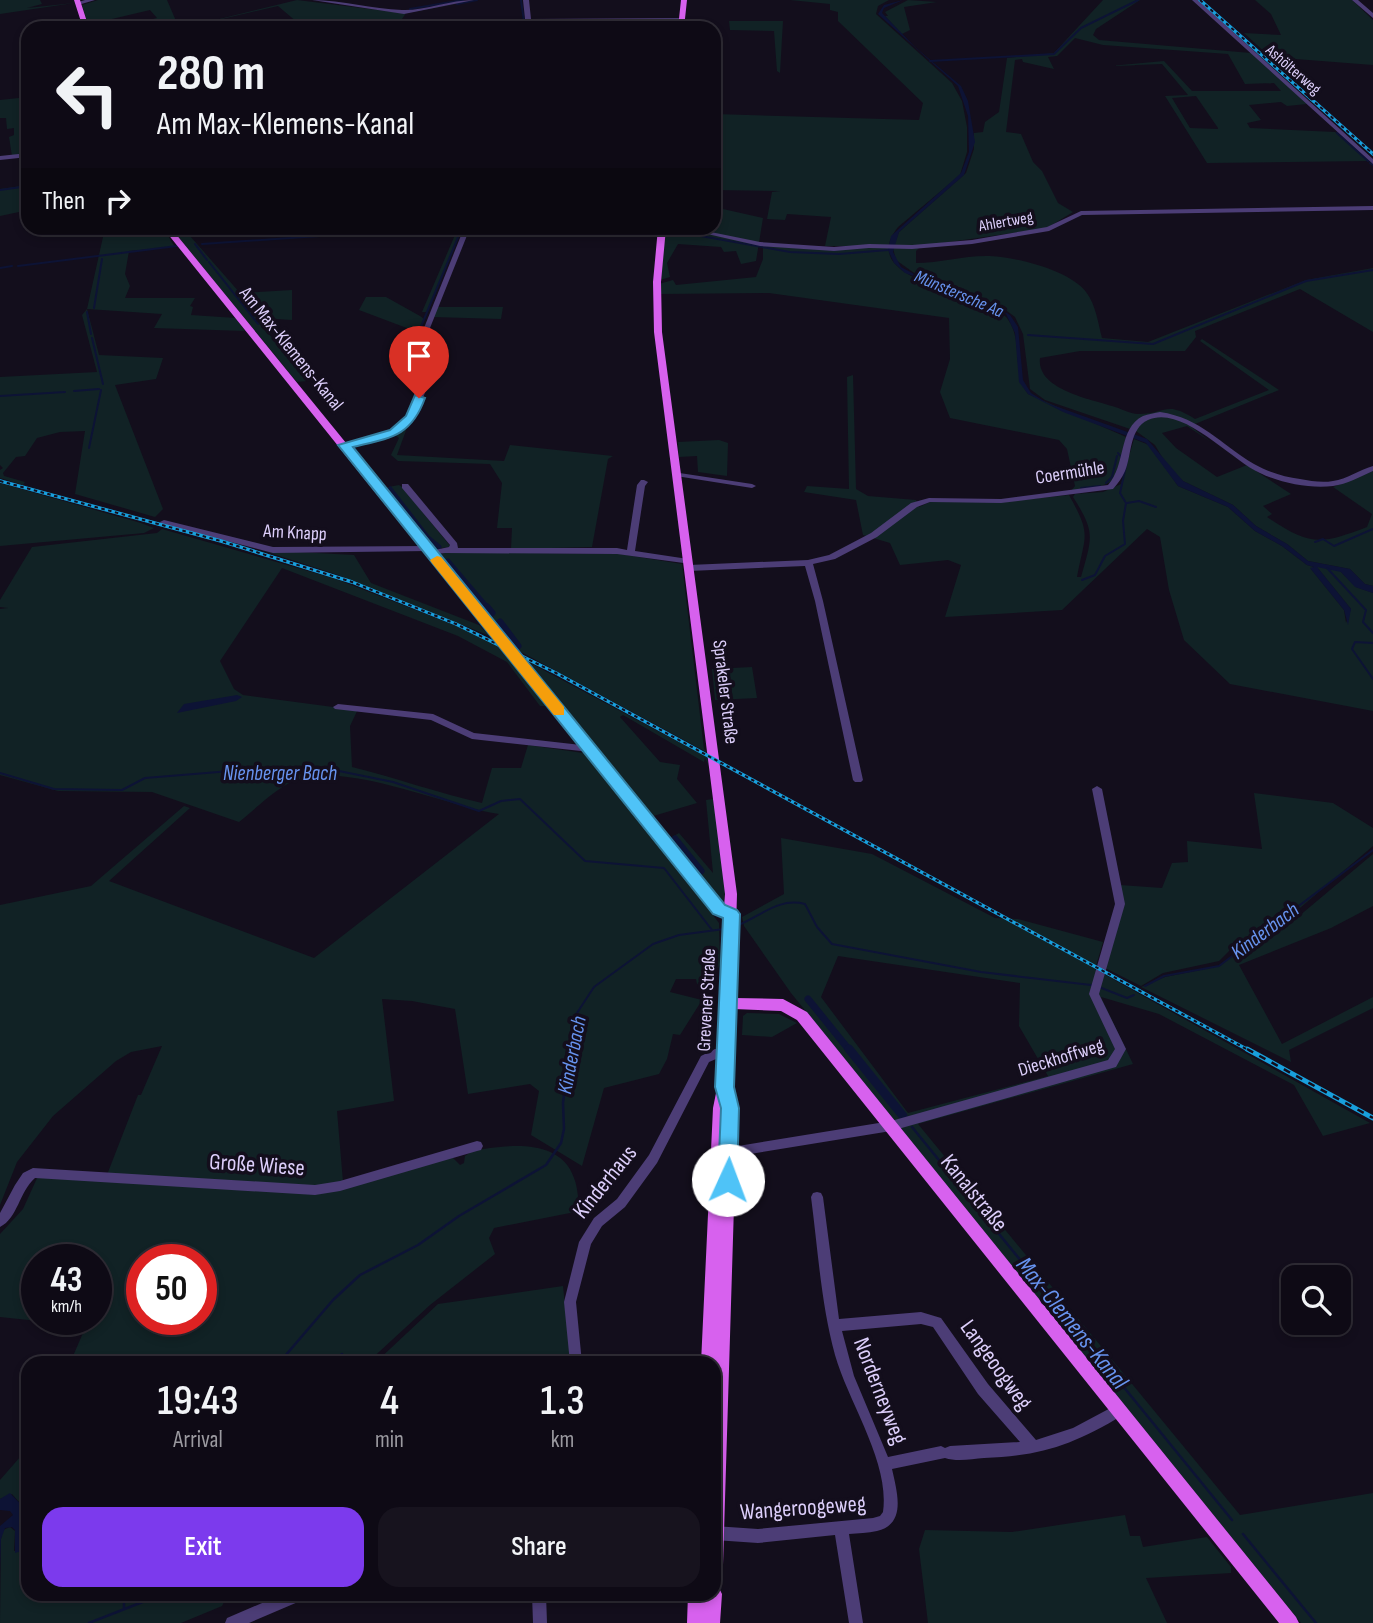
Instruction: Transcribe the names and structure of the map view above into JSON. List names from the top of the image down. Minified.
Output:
{"streets":{"main road":["Am Max-Klemens-Kanal","Sprakeler Straße","Grevener Straße","Kanalstraße"],"street":["Ashölterweg","Ahlertweg","Coermühle","Am Knapp","Dieckhoffweg","Große Wiese","Kinderhaus","Langeoogweg","Norderneyweg","Wangeroogeweg"]},"crossings":[["Am Max-Klemens-Kanal","Am Knapp"],["Am Max-Klemens-Kanal","Sprakeler Straße"],["Am Max-Klemens-Kanal","Grevener Straße"],["Coermühle","Am Knapp"],["Coermühle","Sprakeler Straße"],["Am Knapp","Sprakeler Straße"],["Sprakeler Straße","Grevener Straße"],["Grevener Straße","Kinderhaus"],["Grevener Straße","Kanalstraße"],["Dieckhoffweg","Kanalstraße"],["Langeoogweg","Norderneyweg"],["Norderneyweg","Wangeroogeweg"]],"water":["Münstersche Aa","Nienberger Bach","Kinderbach","Max-Clemens-Kanal"],"page":{"turn":["280 m","Am Max-Klemens-Kanal"],"then":"Then","speed":"43 km/h","limit":"50","eta":["19:43","Arrival","4","min","1.3","km"],"buttons":["Exit","Share"]}}
